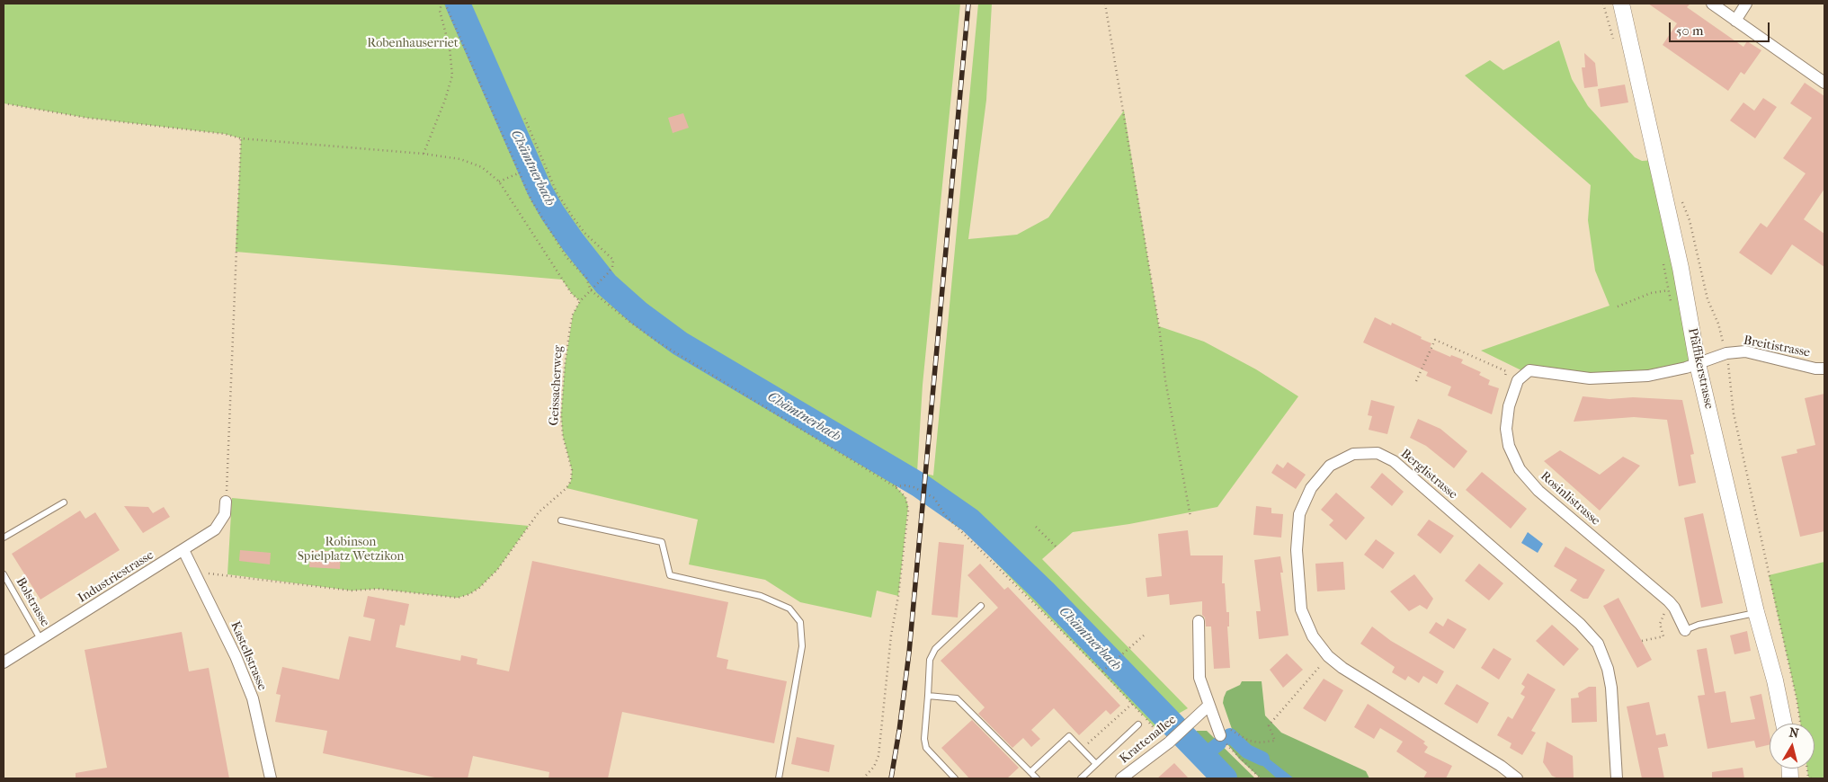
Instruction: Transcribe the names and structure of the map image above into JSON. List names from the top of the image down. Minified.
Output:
{"streets":{"main road":["Pfäffikerstrasse"],"street":["Breitistrasse","Berglistrasse","Rosinlistrasse","Industriestrasse","Kastellstrasse","Krattenallee"],"lane":["Bolstrasse"],"path":["Geissacherweg"]},"crossings":[["Breitistrasse","Pfäffikerstrasse"],["Breitistrasse","Rosinlistrasse"],["Pfäffikerstrasse","Rosinlistrasse"],["Industriestrasse","Bolstrasse"],["Industriestrasse","Kastellstrasse"]],"water":["Chämtnerbach"],"parks":["Robenhauserriet","Robinson Spielplatz Wetzikon"],"scale_bar":"50 m","north":"top"}
